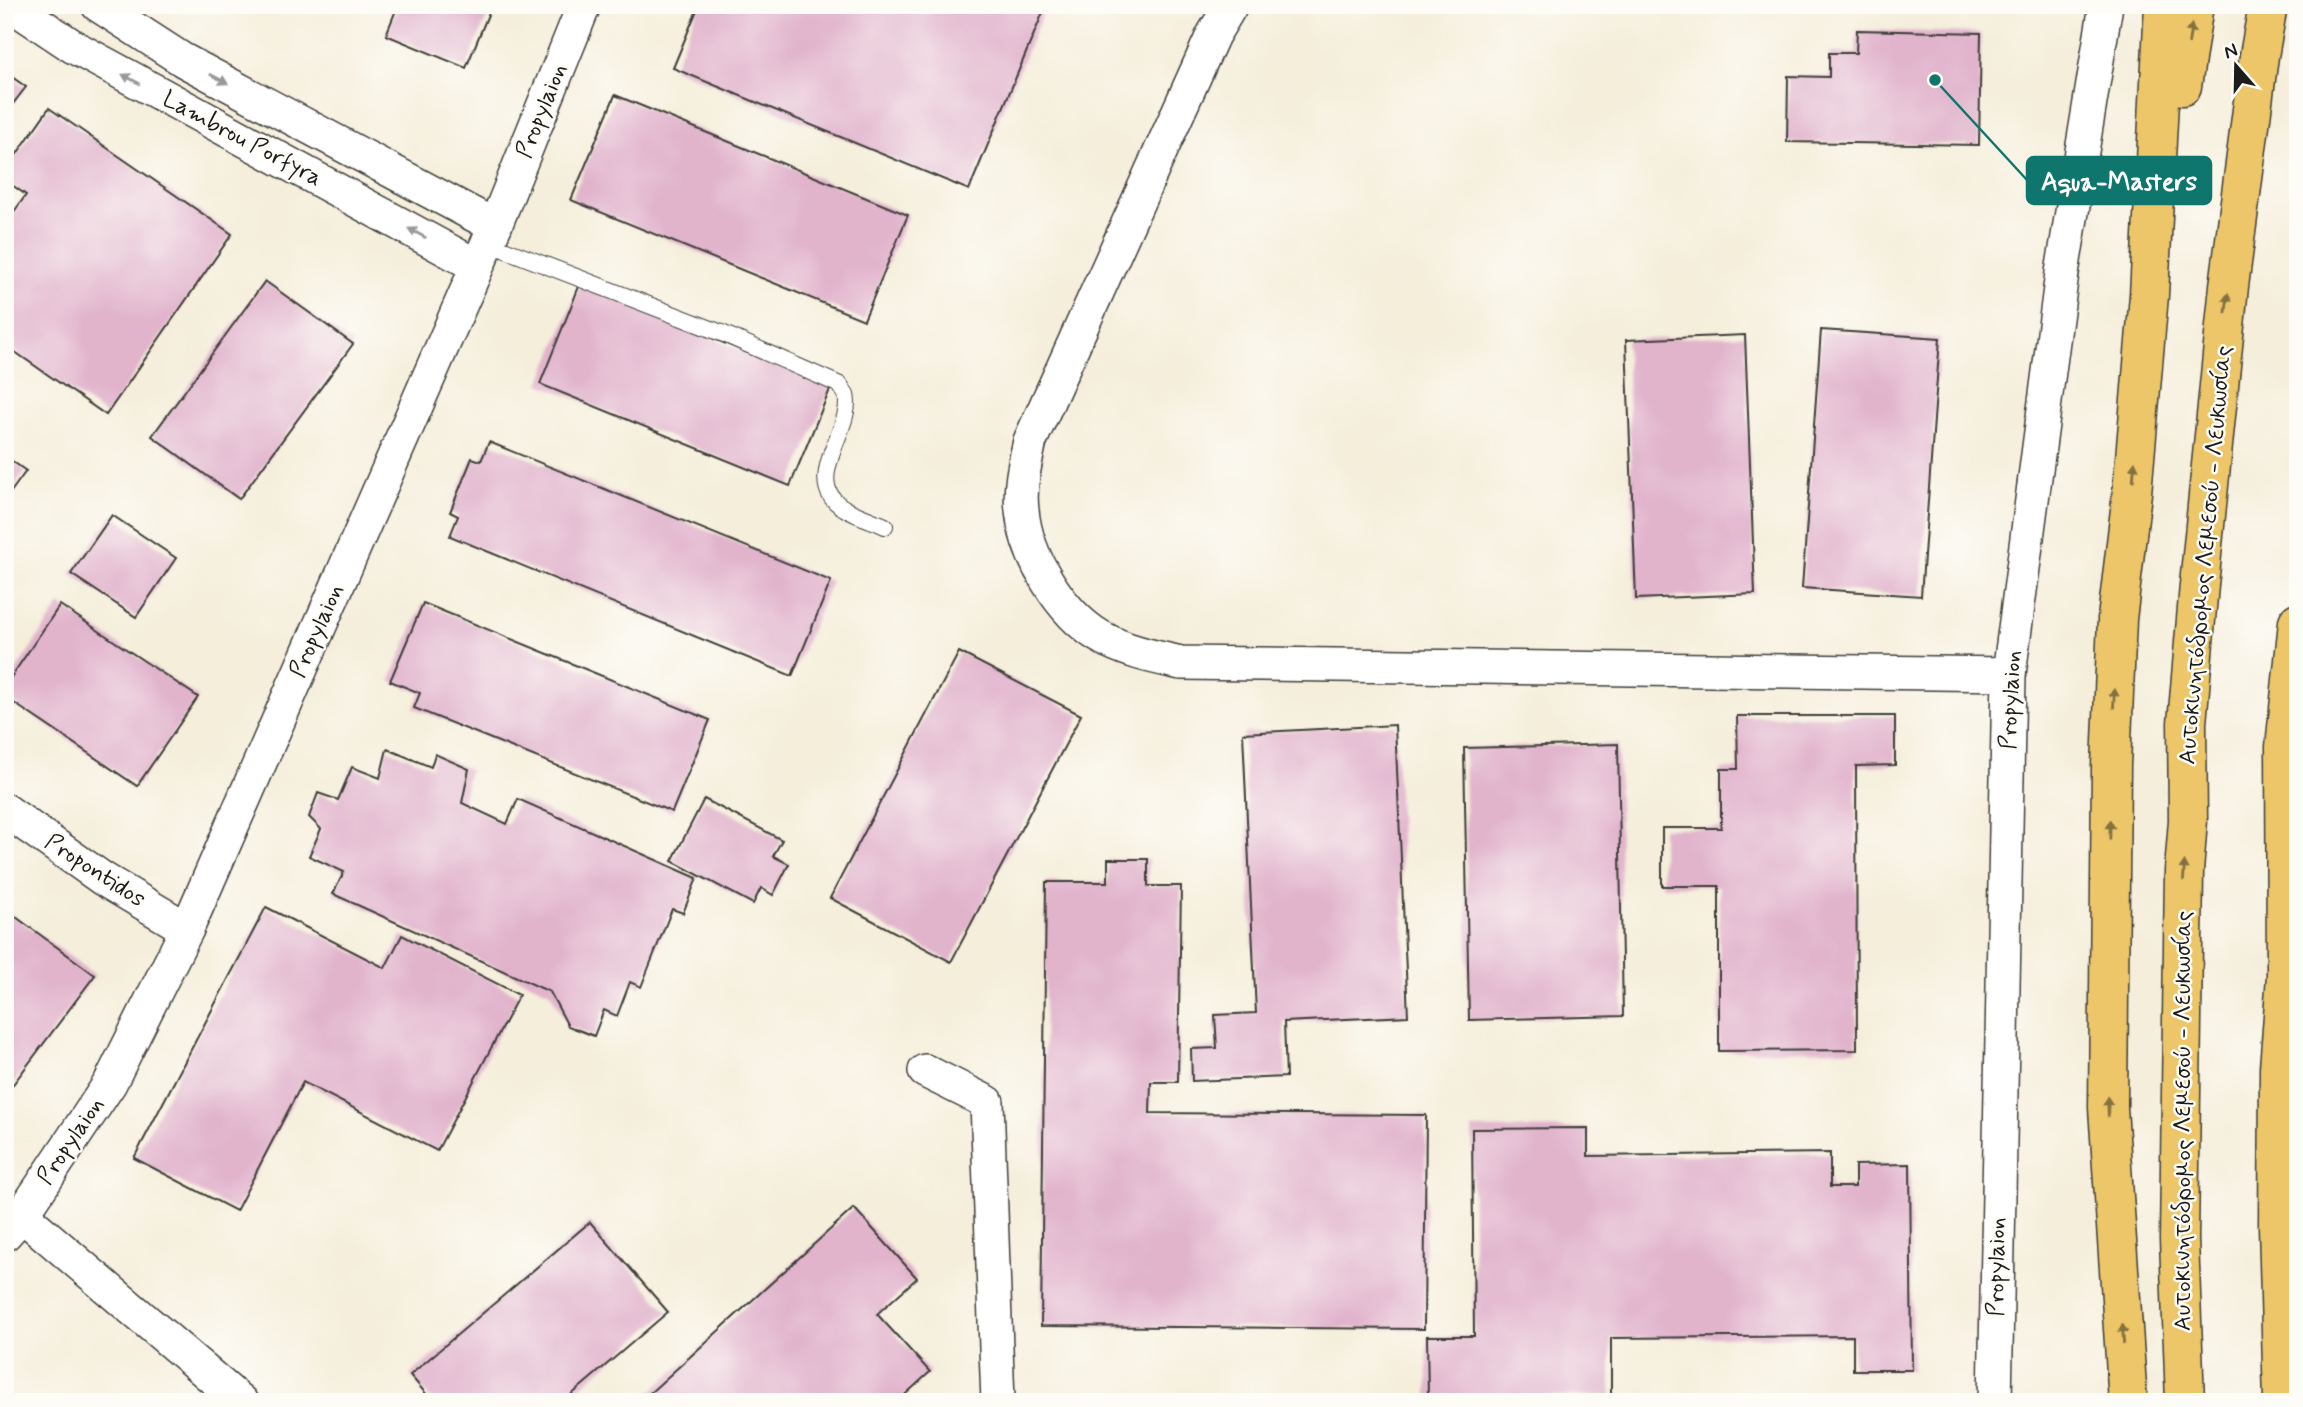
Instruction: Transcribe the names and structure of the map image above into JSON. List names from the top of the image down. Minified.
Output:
{"streets":{"highway":["Αυτοκινητόδρομος Λεμεσού - Λευκωσίας"],"street":["Propylaion","Lambrou Porfyra","Propontidos"]},"crossings":[["Propylaion","Lambrou Porfyra"],["Propylaion","Propontidos"]],"places":["Aqua-Masters"],"north":"top"}
